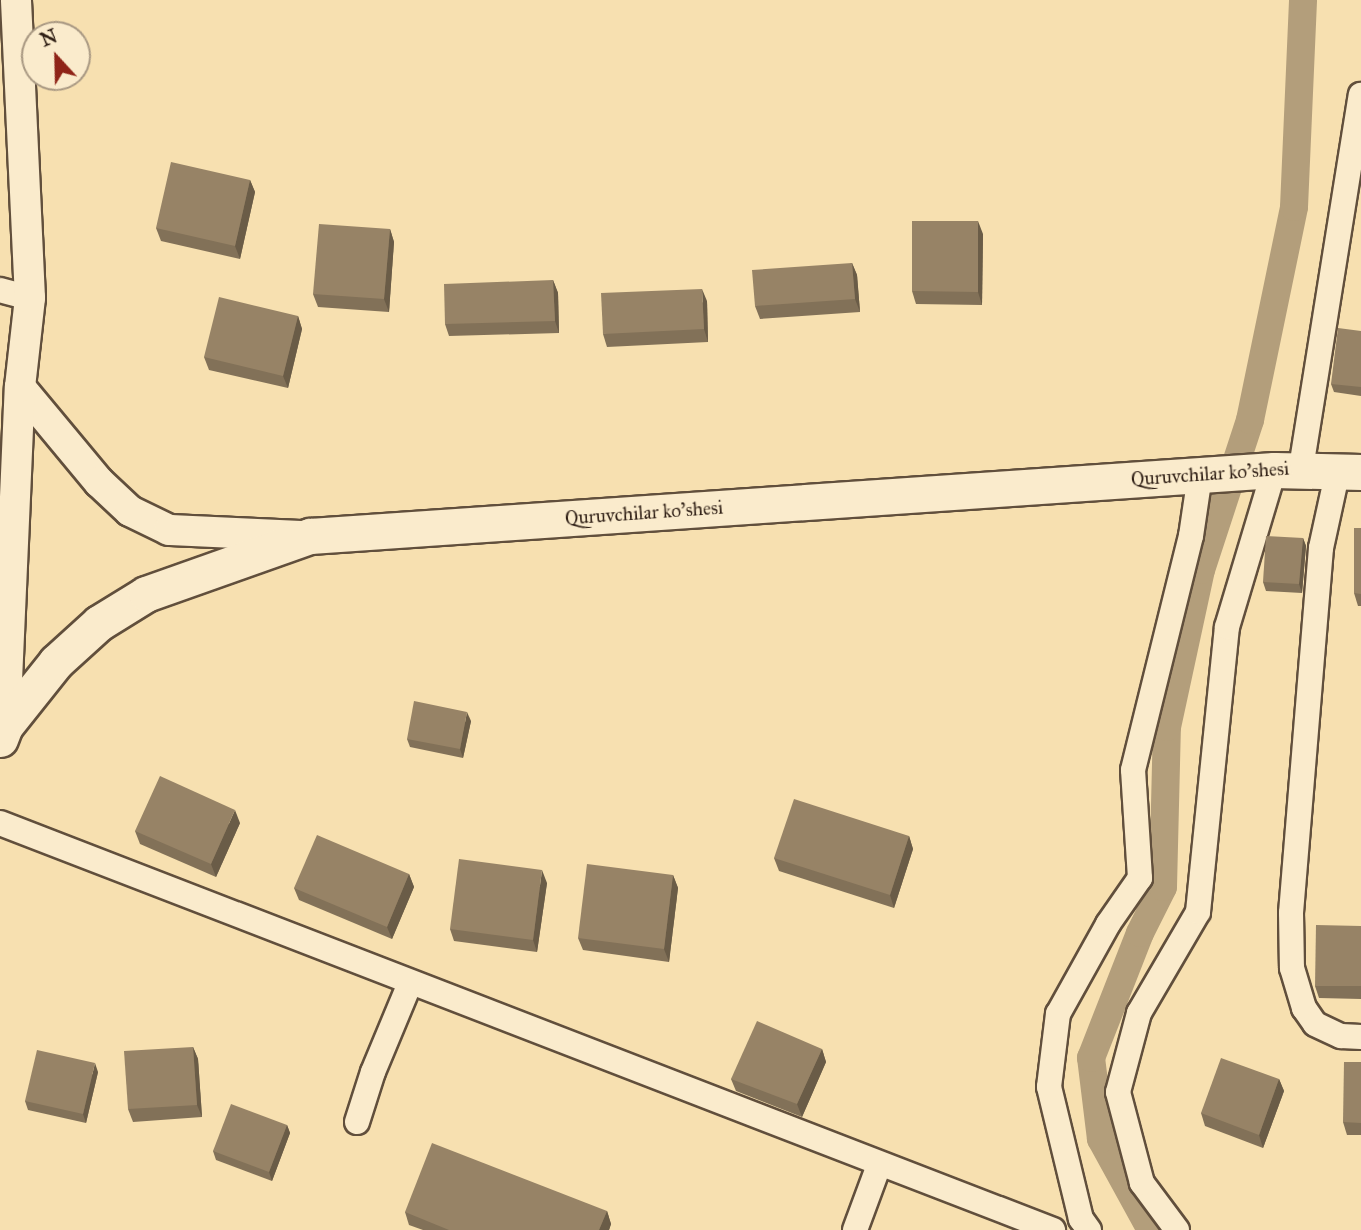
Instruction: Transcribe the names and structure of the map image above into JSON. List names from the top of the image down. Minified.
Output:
{"streets":{"main road":["Quruvchilar ko'shesi"]},"north":"top"}
